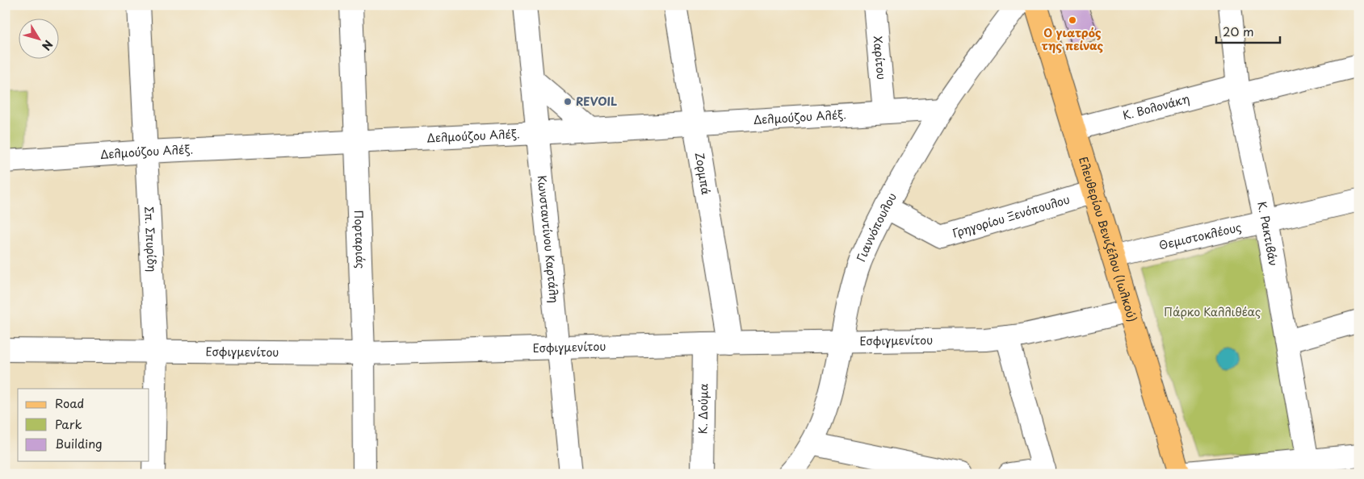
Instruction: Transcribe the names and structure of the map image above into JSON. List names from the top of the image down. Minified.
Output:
{"streets":{"main road":["Ελευθερίου Βενιζέλου (Ιωλκού)"],"street":["Χαρίτου","Κ. Βολονάκη","Δελμούζου Αλέξ.","Ζορμπά","Γρηγορίου Ξενόπουλου","Γιαννόπουλου","Κ. Ρακτιβάν","Θεμιστοκλέους","Σπ. Σπυρίδη","Πορταριάς","Κωνσταντίνου Καρτάλη","Εσφιγμενίτου","Κ. Δούμα"]},"crossings":[["Χαρίτου","Δελμούζου Αλέξ."],["Κ. Βολονάκη","Κ. Ρακτιβάν"],["Κ. Βολονάκη","Ελευθερίου Βενιζέλου (Ιωλκού)"],["Δελμούζου Αλέξ.","Ζορμπά"],["Δελμούζου Αλέξ.","Γιαννόπουλου"],["Δελμούζου Αλέξ.","Σπ. Σπυρίδη"],["Δελμούζου Αλέξ.","Πορταριάς"],["Δελμούζου Αλέξ.","Κωνσταντίνου Καρτάλη"],["Ζορμπά","Εσφιγμενίτου"],["Γρηγορίου Ξενόπουλου","Γιαννόπουλου"],["Γρηγορίου Ξενόπουλου","Ελευθερίου Βενιζέλου (Ιωλκού)"],["Γιαννόπουλου","Εσφιγμενίτου"],["Κ. Ρακτιβάν","Θεμιστοκλέους"],["Θεμιστοκλέους","Ελευθερίου Βενιζέλου (Ιωλκού)"],["Σπ. Σπυρίδη","Εσφιγμενίτου"],["Πορταριάς","Εσφιγμενίτου"],["Κωνσταντίνου Καρτάλη","Εσφιγμενίτου"],["Ελευθερίου Βενιζέλου (Ιωλκού)","Εσφιγμενίτου"],["Εσφιγμενίτου","Κ. Δούμα"]],"parks":["Πάρκο Καλλιθέας"],"places":["Ο γιατρός της πείνας","REVOIL"],"legend":["Road","Park","Building"],"scale_bar":"20 m","north":"bottom right"}
